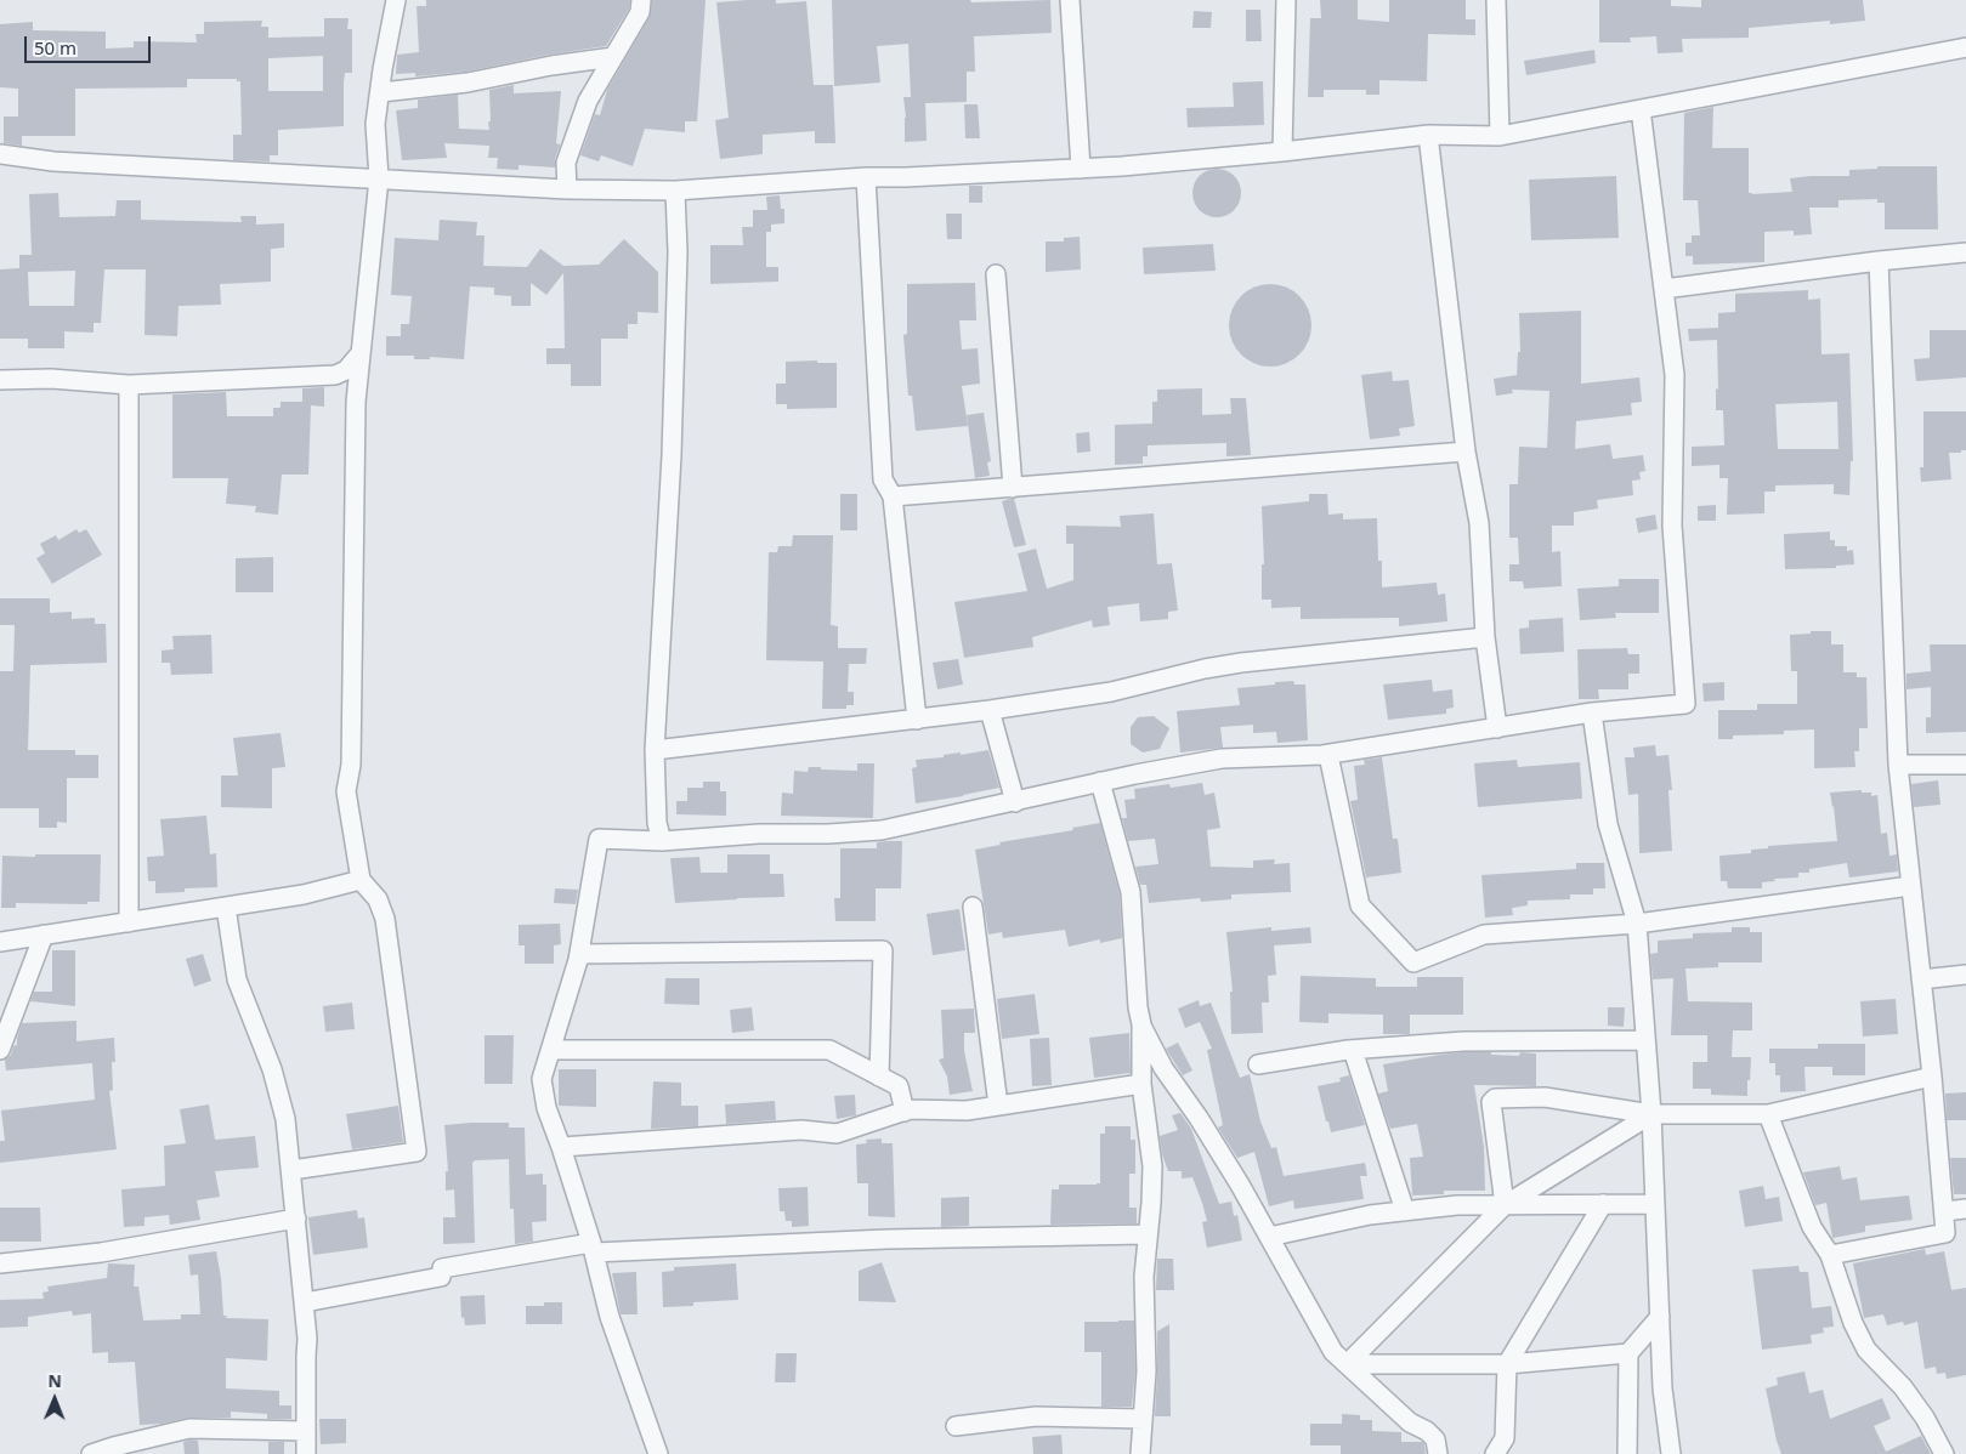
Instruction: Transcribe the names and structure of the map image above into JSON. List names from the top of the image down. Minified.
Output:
{"scale_bar":"50 m","north":"top"}
